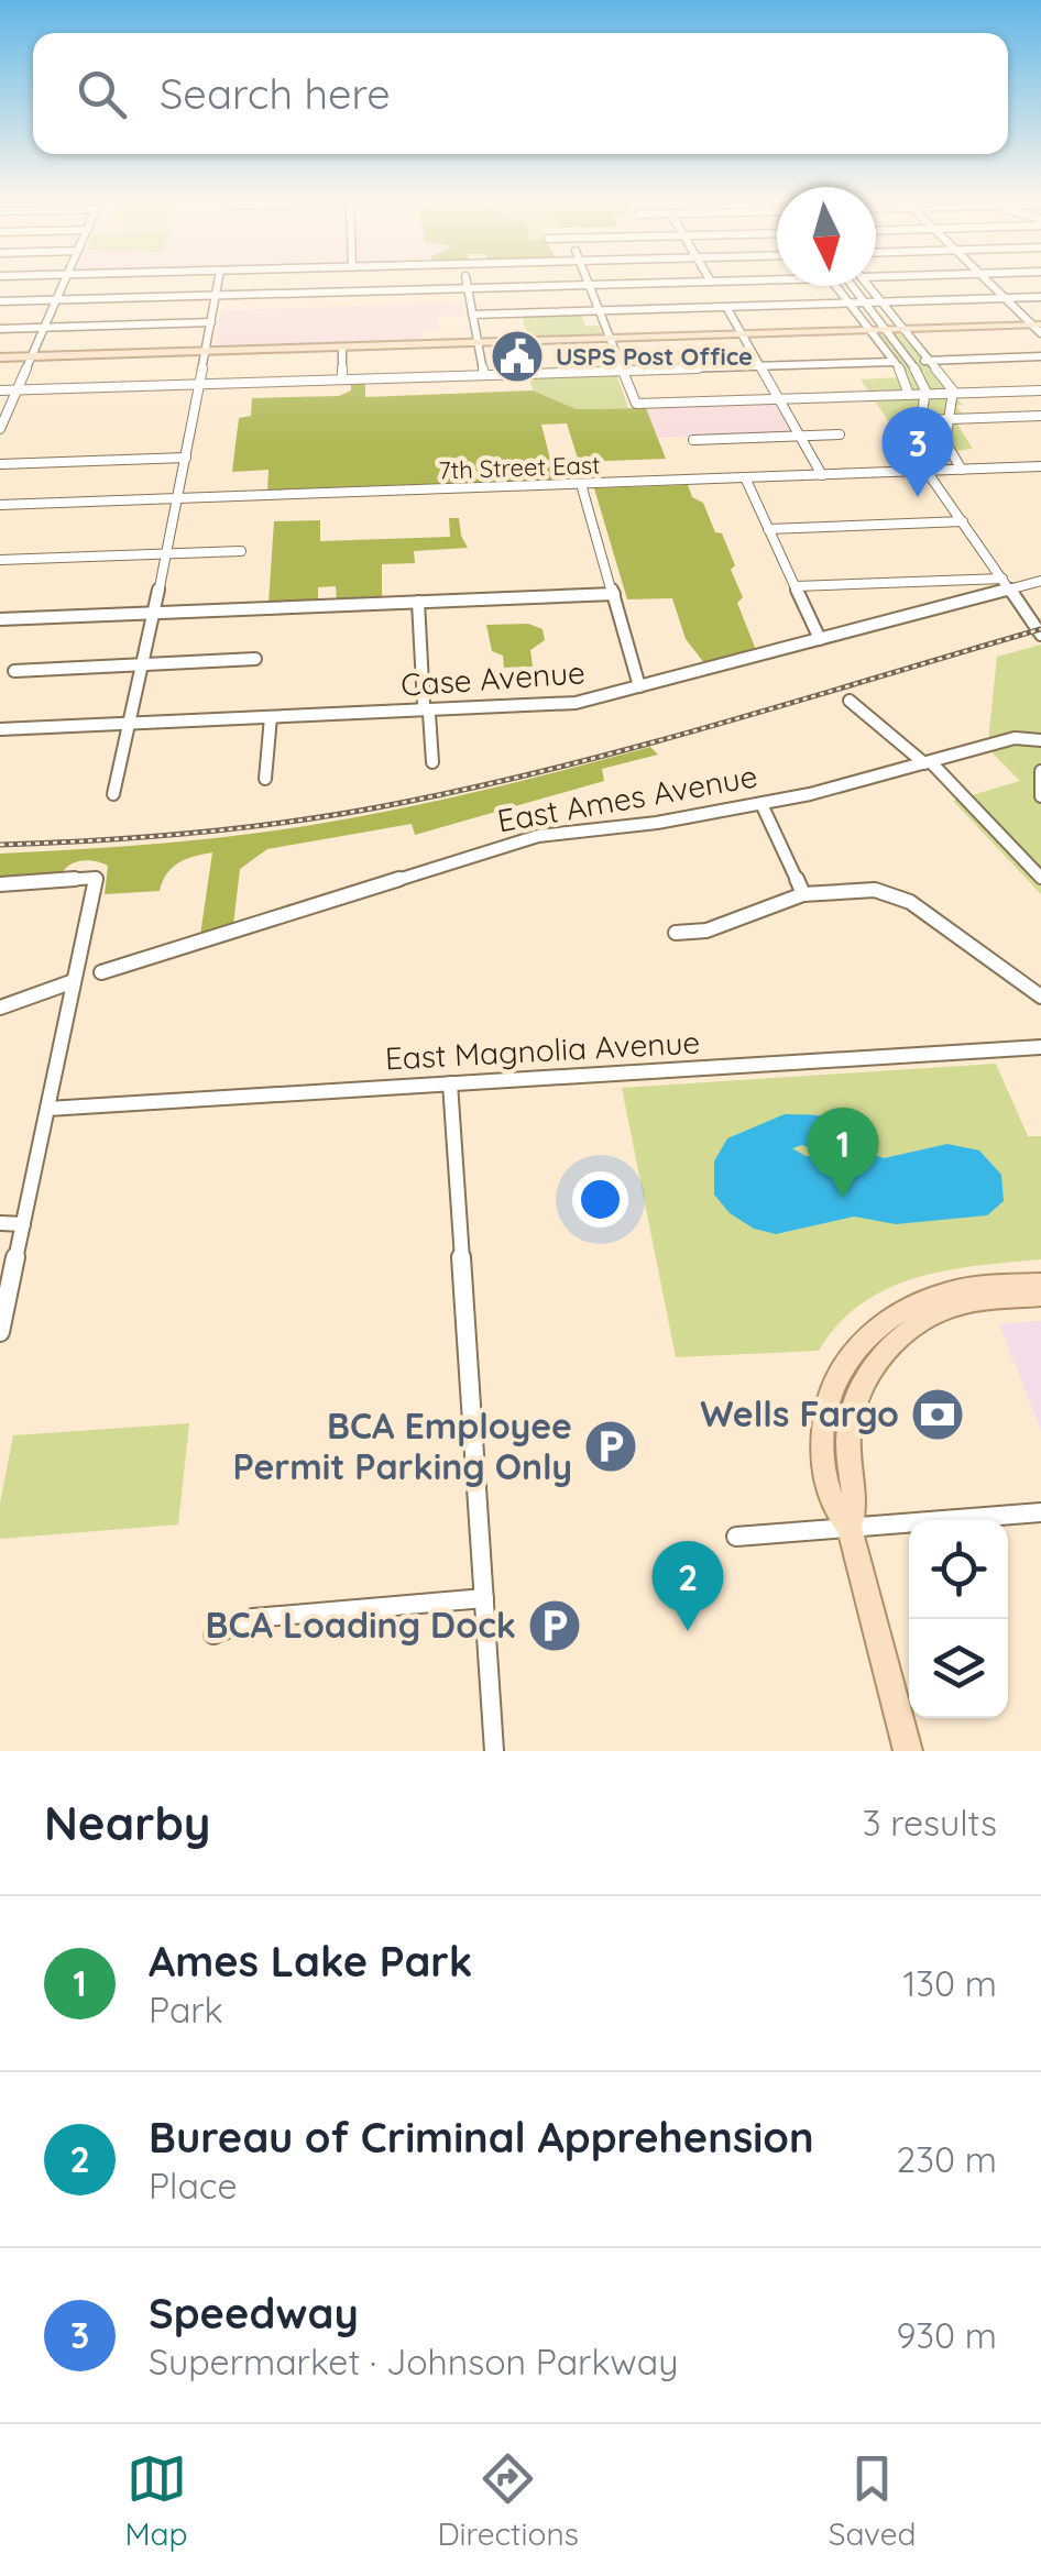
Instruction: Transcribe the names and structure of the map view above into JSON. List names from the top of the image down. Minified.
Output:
{"streets":{"street":["7th Street East","Case Avenue","East Ames Avenue","East Magnolia Avenue"]},"places":{"public building":["USPS Post Office"],"bank":["Wells Fargo"],"parking":["BCA Employee Permit Parking Only","BCA Loading Dock"]},"north":"bottom","page":{"search":"Search here","pins":["3","1","2"],"heading":["Nearby","3 results"],"list":[{"mark":"1","name":"Ames Lake Park","note":"Park","value":"130 m"},{"mark":"2","name":"Bureau of Criminal Apprehension","note":"Place","value":"230 m"},{"mark":"3","name":"Speedway","note":"Supermarket · Johnson Parkway","value":"930 m"}],"nav":["Map","Directions","Saved"]}}
